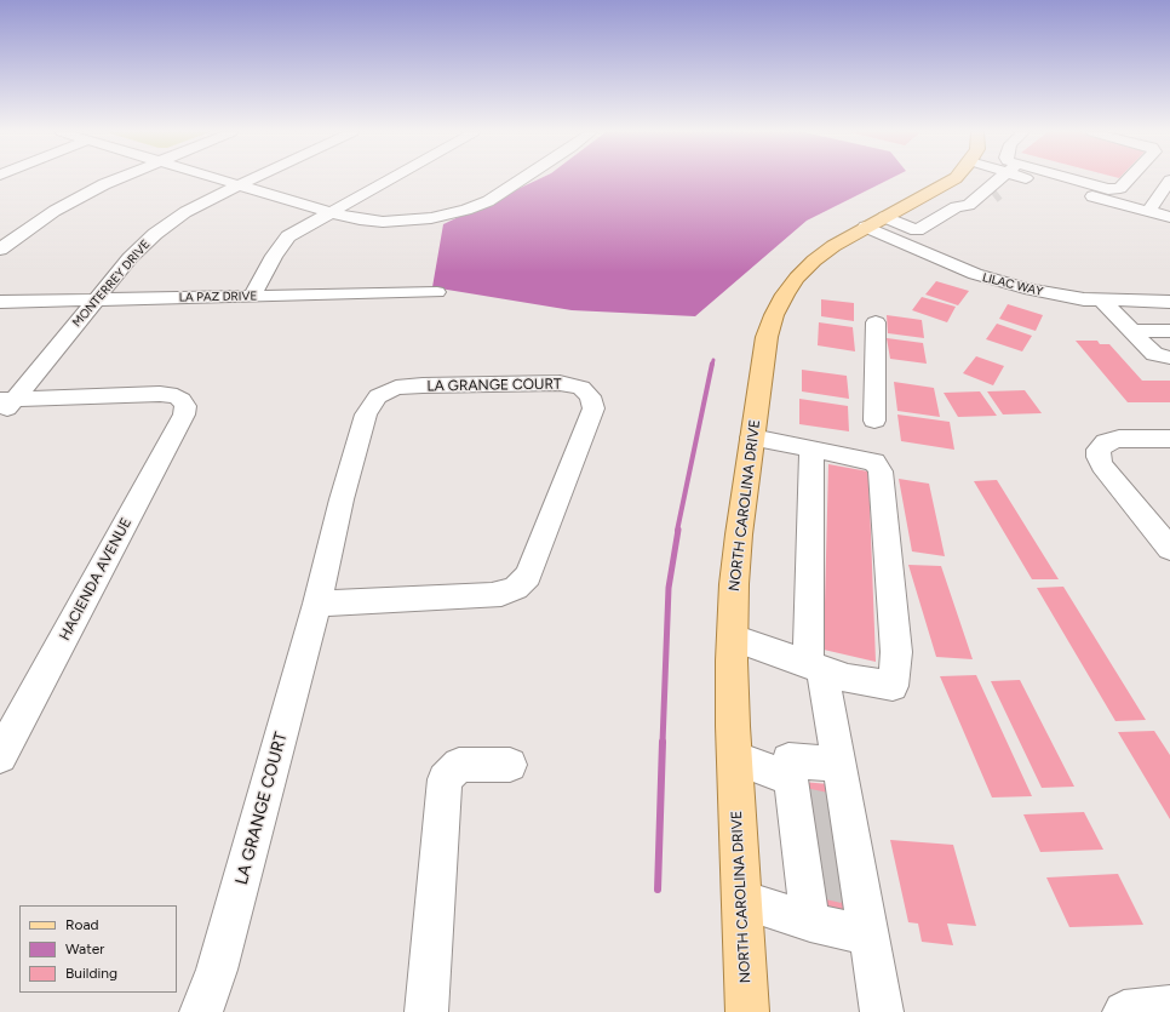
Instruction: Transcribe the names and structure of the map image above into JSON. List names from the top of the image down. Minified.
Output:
{"streets":{"main road":["NORTH CAROLINA DRIVE"],"street":["MONTERREY DRIVE","LILAC WAY","LA PAZ DRIVE","LA GRANGE COURT","HACIENDA AVENUE"]},"crossings":[["MONTERREY DRIVE","LA PAZ DRIVE"],["MONTERREY DRIVE","HACIENDA AVENUE"],["LILAC WAY","NORTH CAROLINA DRIVE"]],"legend":["Road","Water","Building"]}
